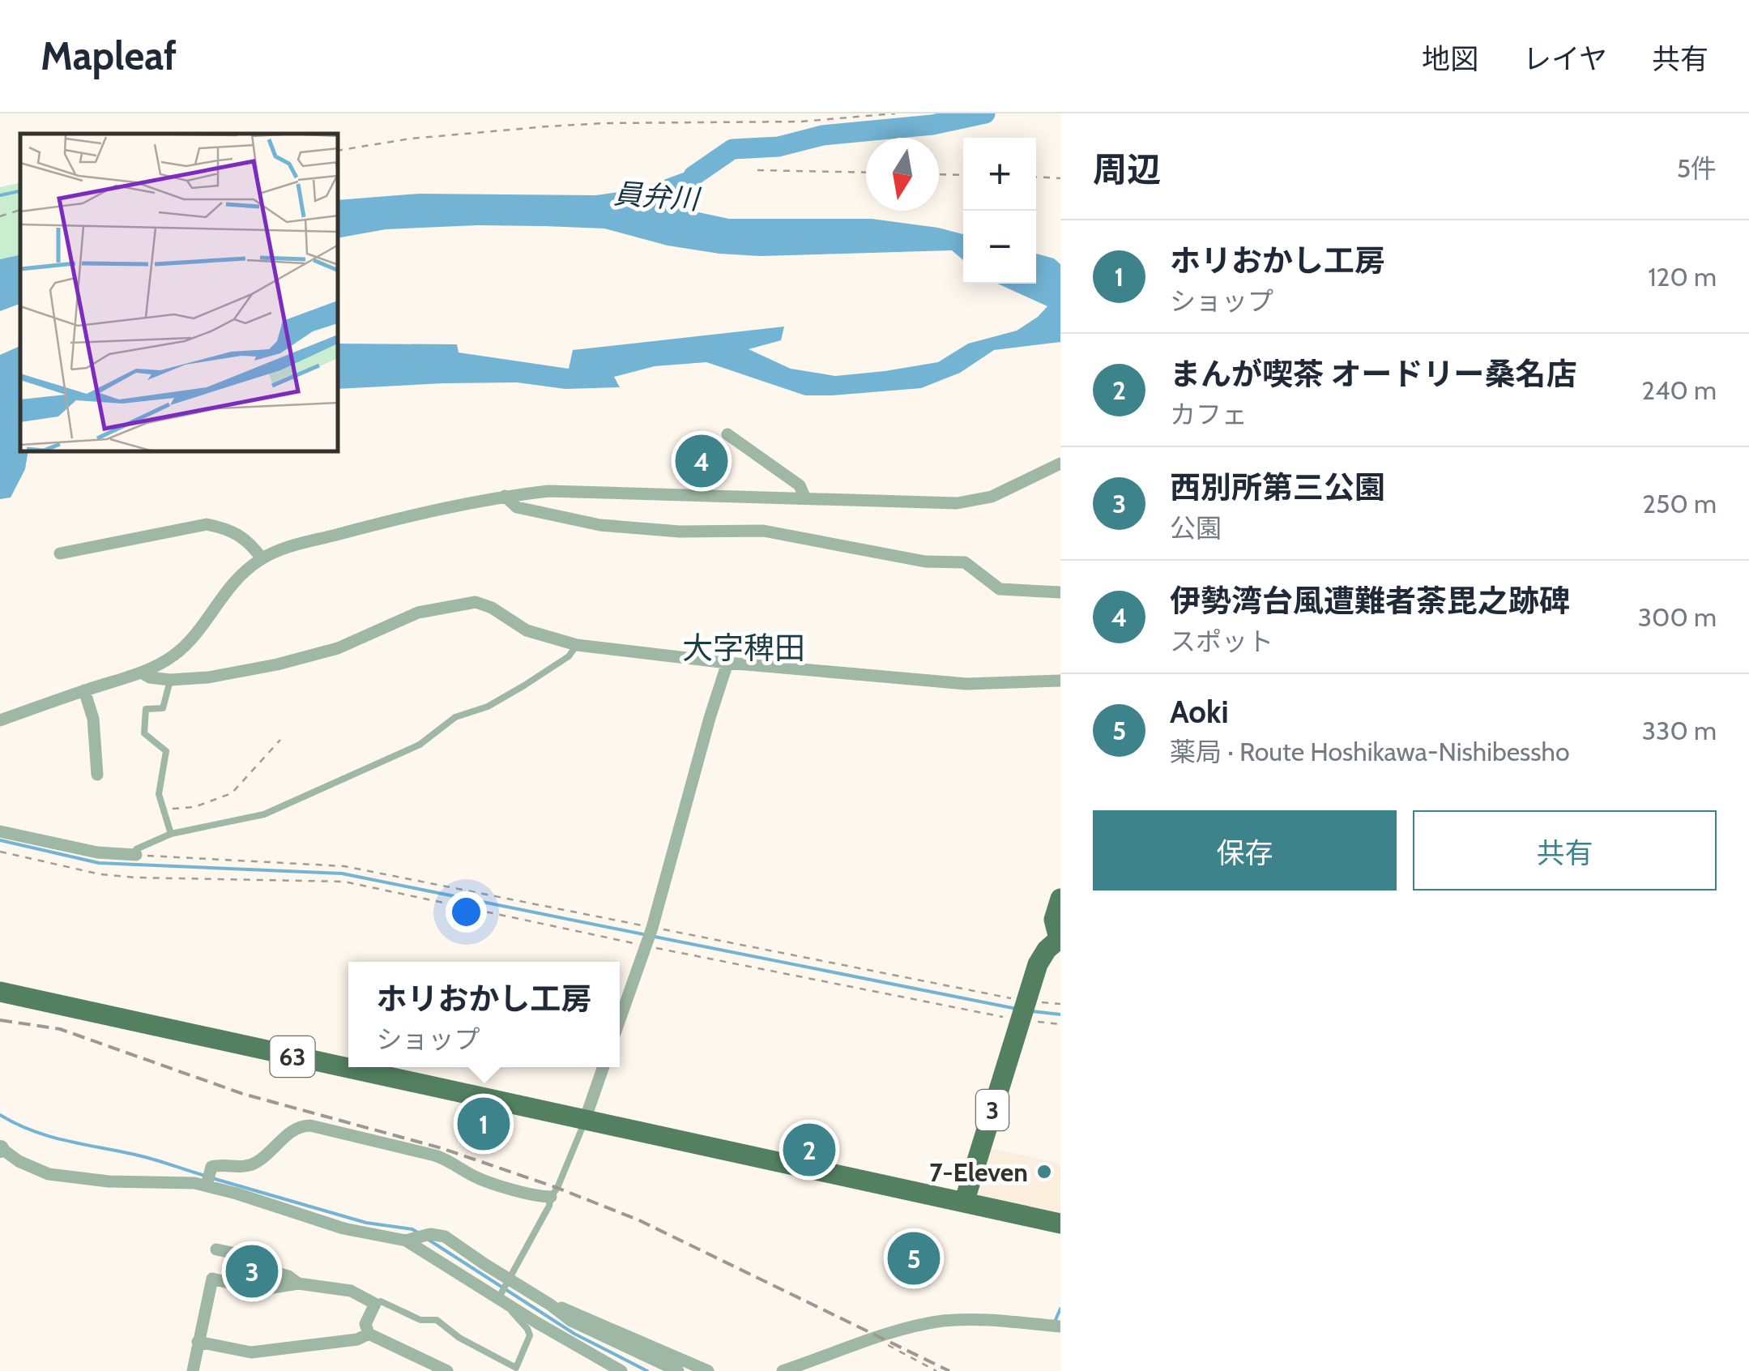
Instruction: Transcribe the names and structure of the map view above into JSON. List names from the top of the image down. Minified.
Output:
{"streets":{"main road":["63","3"]},"crossings":[["63","3"]],"districts":["大字稗田"],"water":["員弁川"],"places":["7-Eleven"],"north":"bottom","page":{"header":"Mapleaf","nav":["地図","レイヤ","共有"],"heading":["周辺","5件"],"map_buttons":["+","−"],"list":[{"mark":"1","name":"ホリおかし工房","note":"ショップ","value":"120 m"},{"mark":"2","name":"まんが喫茶 オードリー桑名店","note":"カフェ","value":"240 m"},{"mark":"3","name":"西別所第三公園","note":"公園","value":"250 m"},{"mark":"4","name":"伊勢湾台風遭難者荼毘之跡碑","note":"スポット","value":"300 m"},{"mark":"5","name":"Aoki","note":"薬局 · Route Hoshikawa-Nishibessho","value":"330 m"}],"pins":["4","1","2","5","3"],"buttons":["保存","共有"],"popup":["ホリおかし工房","ショップ"]}}
